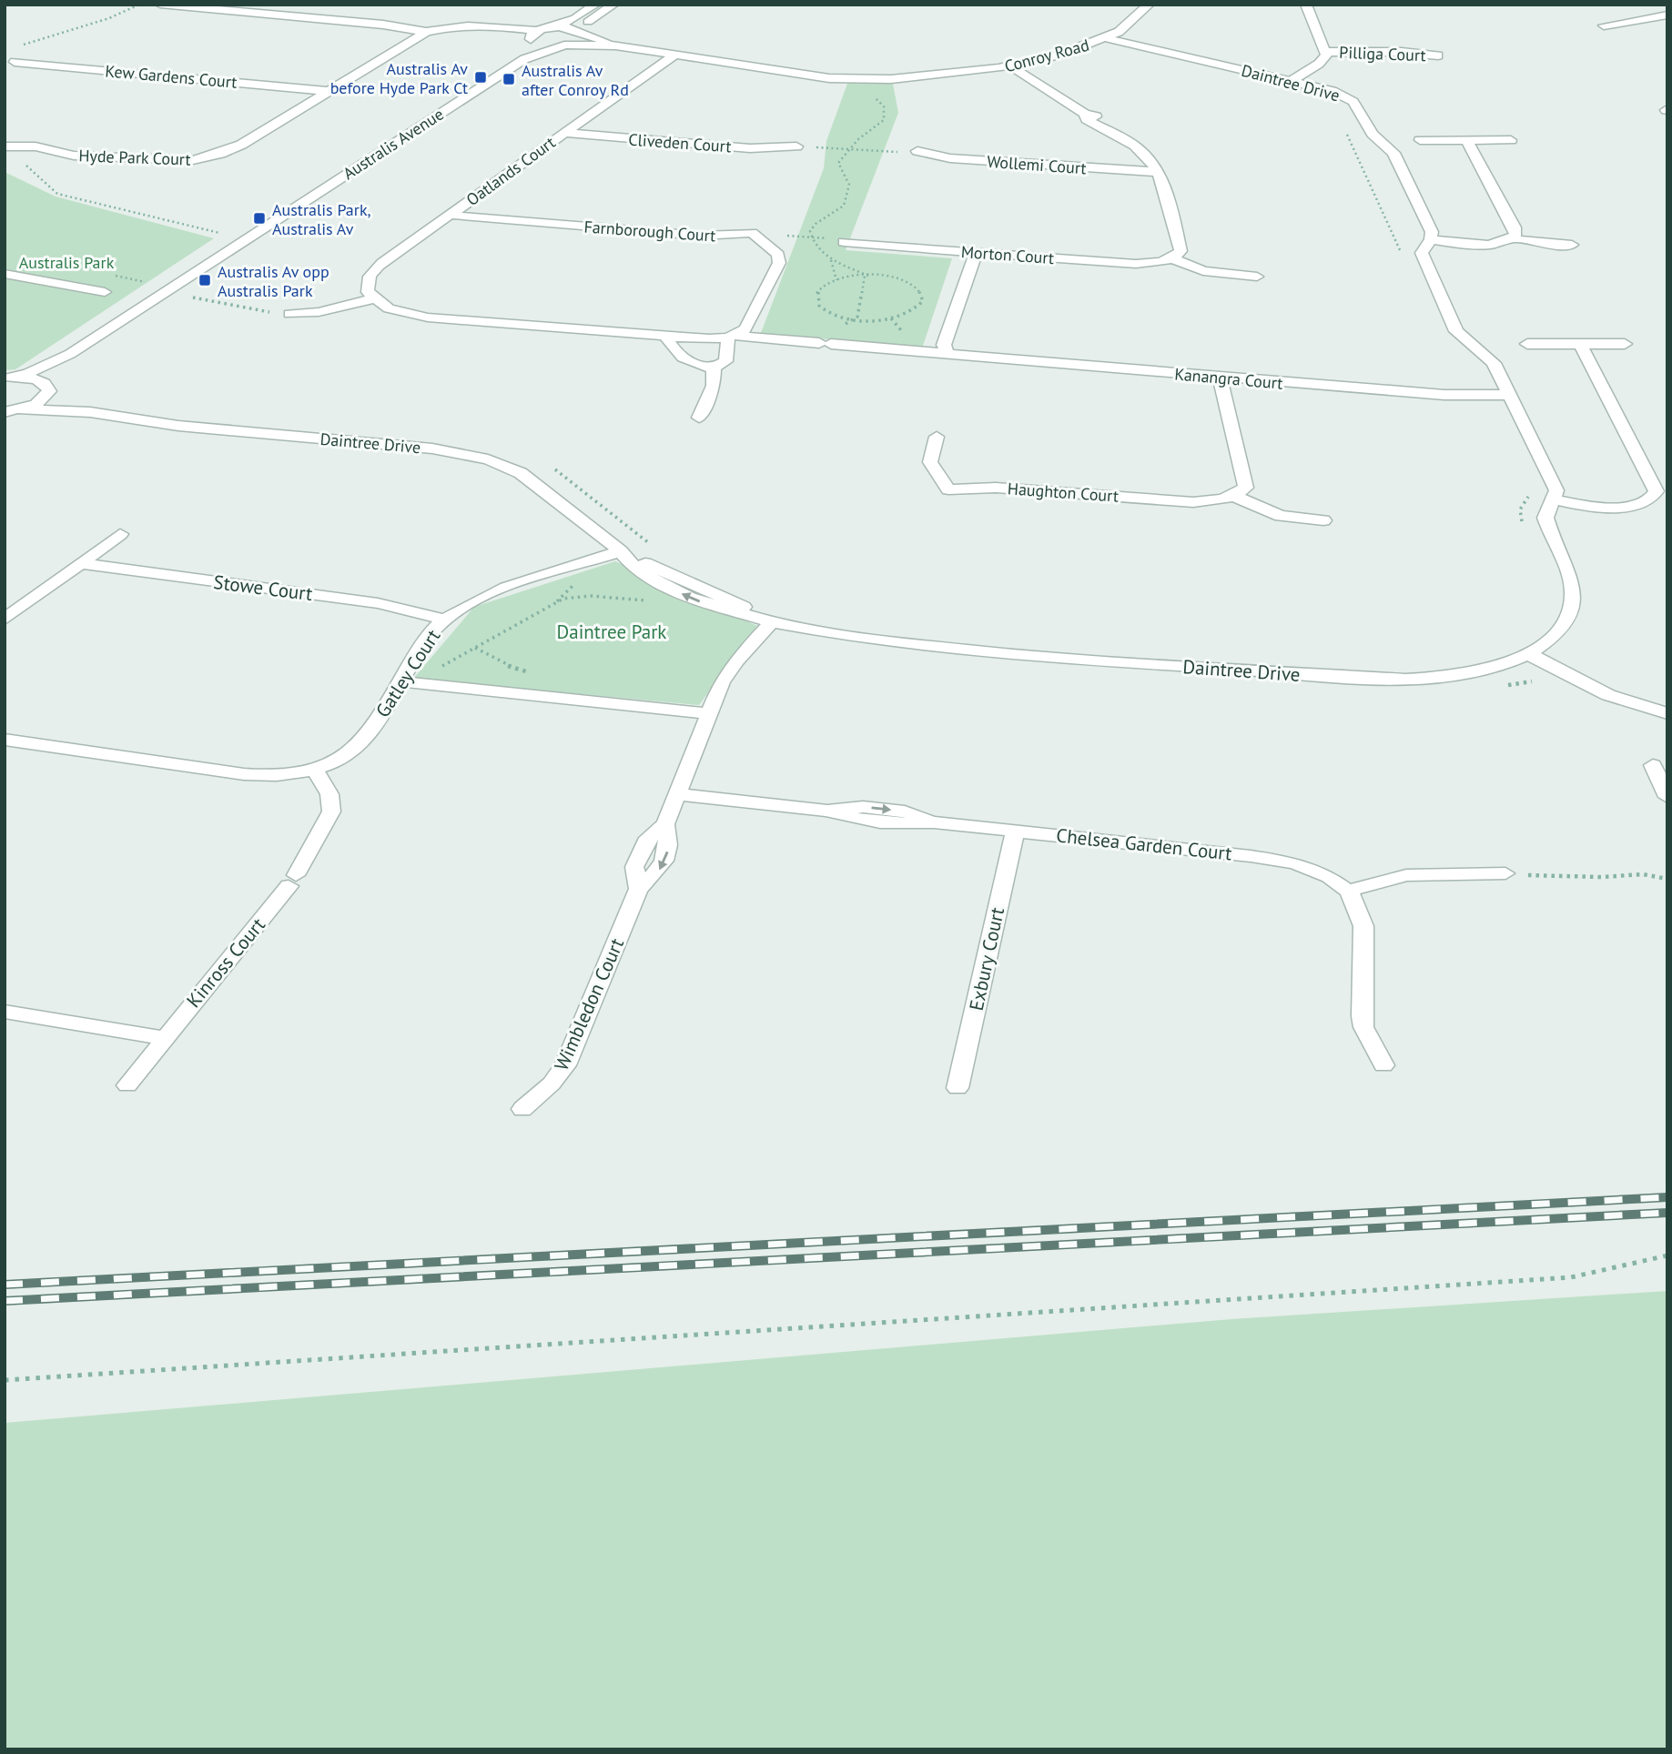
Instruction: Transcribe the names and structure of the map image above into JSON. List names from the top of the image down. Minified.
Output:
{"streets":{"street":["Pilliga Court","Conroy Road","Kew Gardens Court","Daintree Drive","Cliveden Court","Australis Avenue","Hyde Park Court","Wollemi Court","Oatlands Court","Farnborough Court","Morton Court","Kanangra Court","Haughton Court","Stowe Court","Gatley Court","Chelsea Garden Court","Exbury Court","Kinross Court","Wimbledon Court"]},"crossings":[["Conroy Road","Daintree Drive"],["Conroy Road","Australis Avenue"],["Conroy Road","Hyde Park Court"],["Conroy Road","Oatlands Court"],["Kew Gardens Court","Hyde Park Court"],["Daintree Drive","Australis Avenue"],["Daintree Drive","Kanangra Court"],["Daintree Drive","Gatley Court"],["Daintree Drive","Wimbledon Court"],["Cliveden Court","Oatlands Court"],["Oatlands Court","Farnborough Court"],["Stowe Court","Gatley Court"],["Gatley Court","Kinross Court"],["Chelsea Garden Court","Exbury Court"],["Chelsea Garden Court","Wimbledon Court"]],"parks":["Australis Park","Daintree Park"],"places":{"transit":["Australis Av before Hyde Park Ct","Australis Av after Conroy Rd","Australis Park, Australis Av","Australis Av opp Australis Park"]}}
